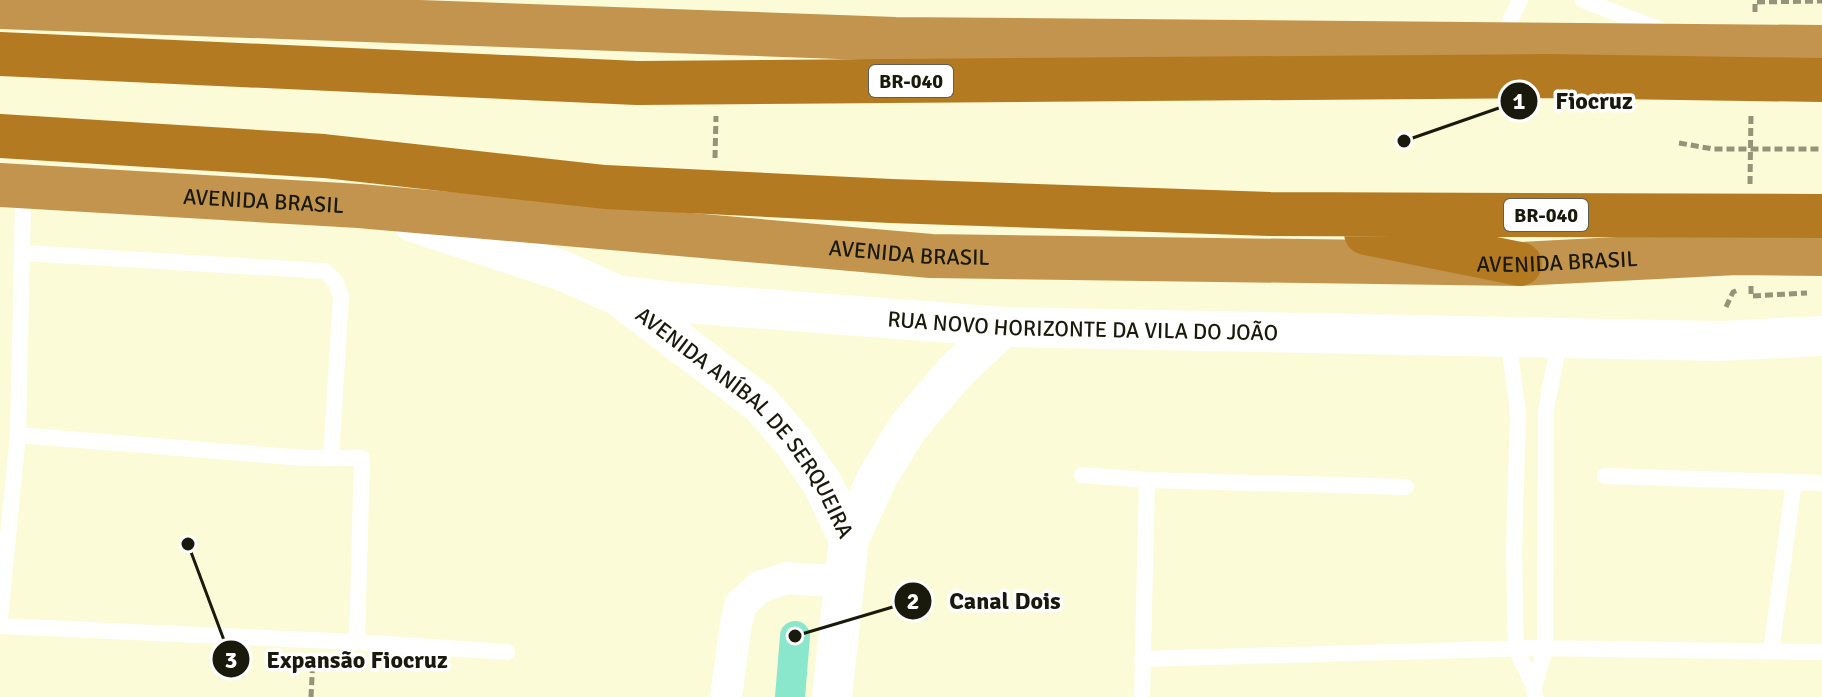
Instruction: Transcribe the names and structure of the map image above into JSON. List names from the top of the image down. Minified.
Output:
{"streets":{"highway":["BR-040","AVENIDA BRASIL"],"street":["RUA NOVO HORIZONTE DA VILA DO JOÃO","AVENIDA ANÍBAL DE SERQUEIRA"]},"crossings":[["AVENIDA BRASIL","RUA NOVO HORIZONTE DA VILA DO JOÃO"],["RUA NOVO HORIZONTE DA VILA DO JOÃO","AVENIDA ANÍBAL DE SERQUEIRA"]],"places":["Fiocruz","Expansão Fiocruz","Canal Dois"]}
